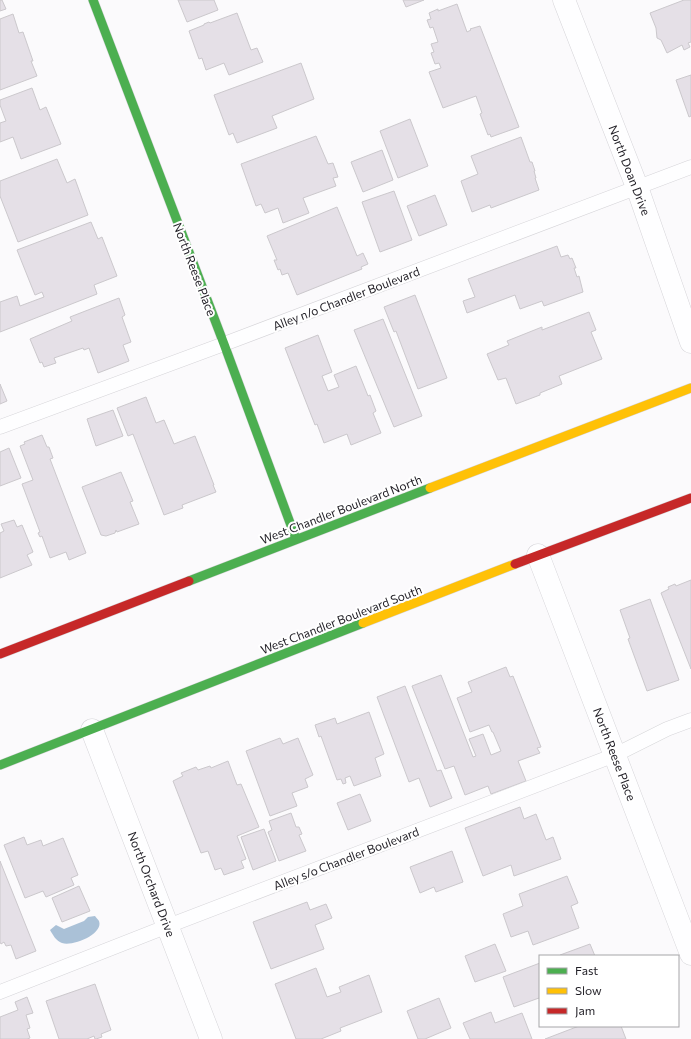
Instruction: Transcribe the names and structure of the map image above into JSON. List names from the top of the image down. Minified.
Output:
{"streets":{"main road":["North Reese Place","West Chandler Boulevard North","West Chandler Boulevard South"],"street":["North Doan Drive","North Orchard Drive"],"lane":["Alley n/o Chandler Boulevard","Alley s/o Chandler Boulevard"]},"crossings":[["North Doan Drive","Alley n/o Chandler Boulevard"],["North Reese Place","Alley n/o Chandler Boulevard"],["North Reese Place","West Chandler Boulevard North"],["North Reese Place","West Chandler Boulevard South"],["North Reese Place","Alley s/o Chandler Boulevard"],["West Chandler Boulevard South","North Orchard Drive"],["Alley s/o Chandler Boulevard","North Orchard Drive"]],"legend":["Fast","Slow","Jam"]}
